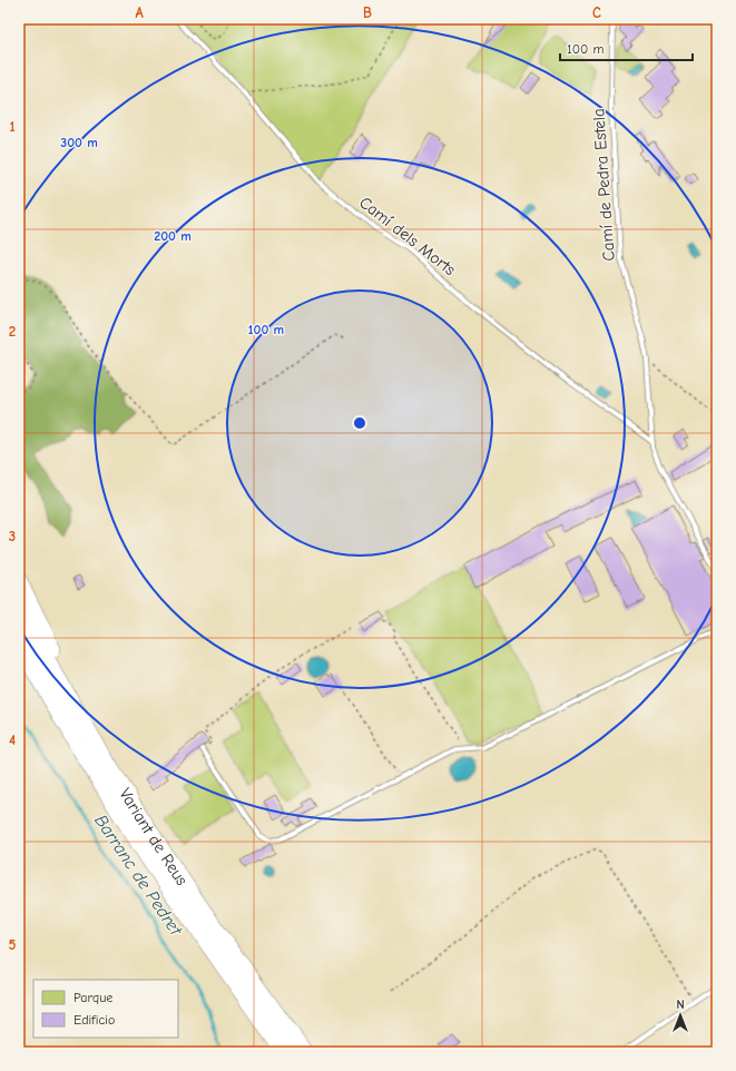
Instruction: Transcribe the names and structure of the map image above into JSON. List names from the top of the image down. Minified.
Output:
{"streets":{"highway":["Variant de Reus"],"lane":["Camí de Pedra Estela","Camí dels Morts"]},"crossings":[["Camí de Pedra Estela","Camí dels Morts"]],"water":["Barranc de Pedret"],"legend":["Parque","Edificio"],"scale_bar":"100 m","north":"top","grid":{"columns":["A","B","C"],"rows":["1","2","3","4","5"]},"rings":["300 m","200 m","100 m"]}
